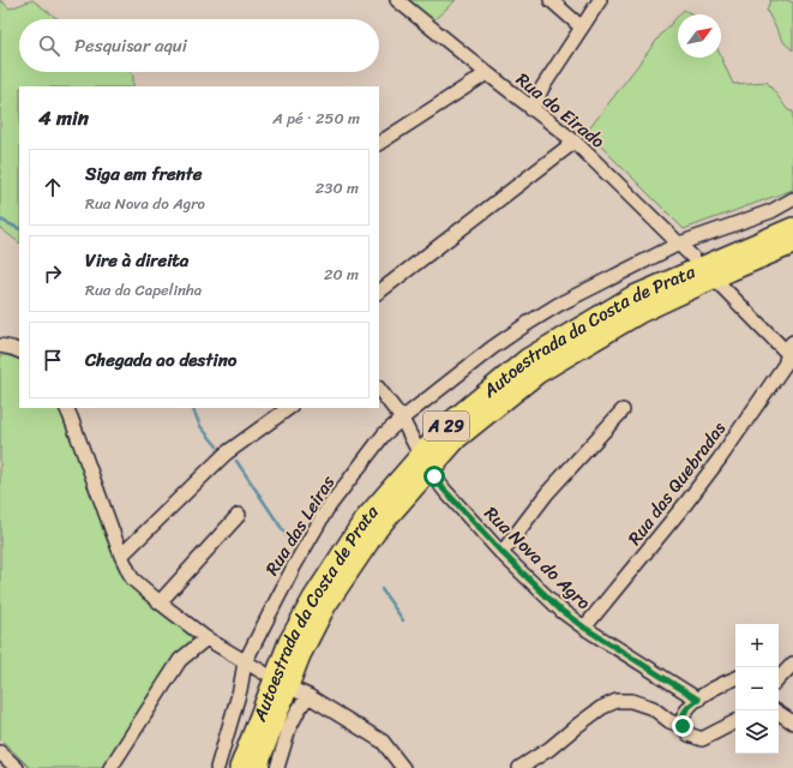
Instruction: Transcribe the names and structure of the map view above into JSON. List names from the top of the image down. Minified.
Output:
{"streets":{"highway":["Autoestrada da Costa de Prata","A 29"],"street":["Rua do Eirado","Rua das Quebradas","Rua das Leiras","Rua Nova do Agro"]},"crossings":[["Rua do Eirado","Rua das Leiras"],["Rua das Quebradas","Rua Nova do Agro"]],"north":"top right","page":{"search":"Pesquisar aqui","heading":["4 min","A pé · 250 m"],"list":[["Siga em frente","Rua Nova do Agro","230 m"],["Vire à direita","Rua da Capelinha","20 m"],"Chegada ao destino"],"map_buttons":["+","−"]}}
